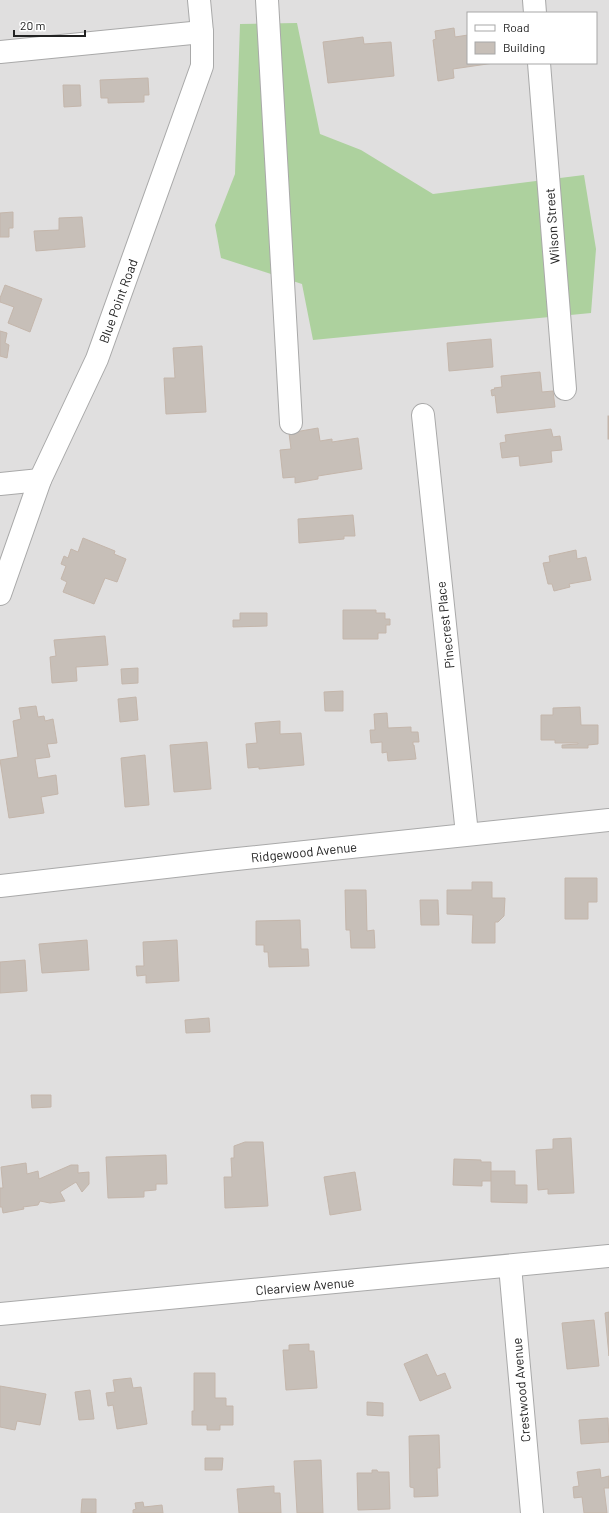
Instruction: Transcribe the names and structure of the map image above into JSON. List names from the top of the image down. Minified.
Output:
{"streets":{"street":["Wilson Street","Blue Point Road","Pinecrest Place","Ridgewood Avenue","Clearview Avenue","Crestwood Avenue"]},"crossings":[["Pinecrest Place","Ridgewood Avenue"],["Clearview Avenue","Crestwood Avenue"]],"legend":["Road","Building"],"scale_bar":"20 m"}
